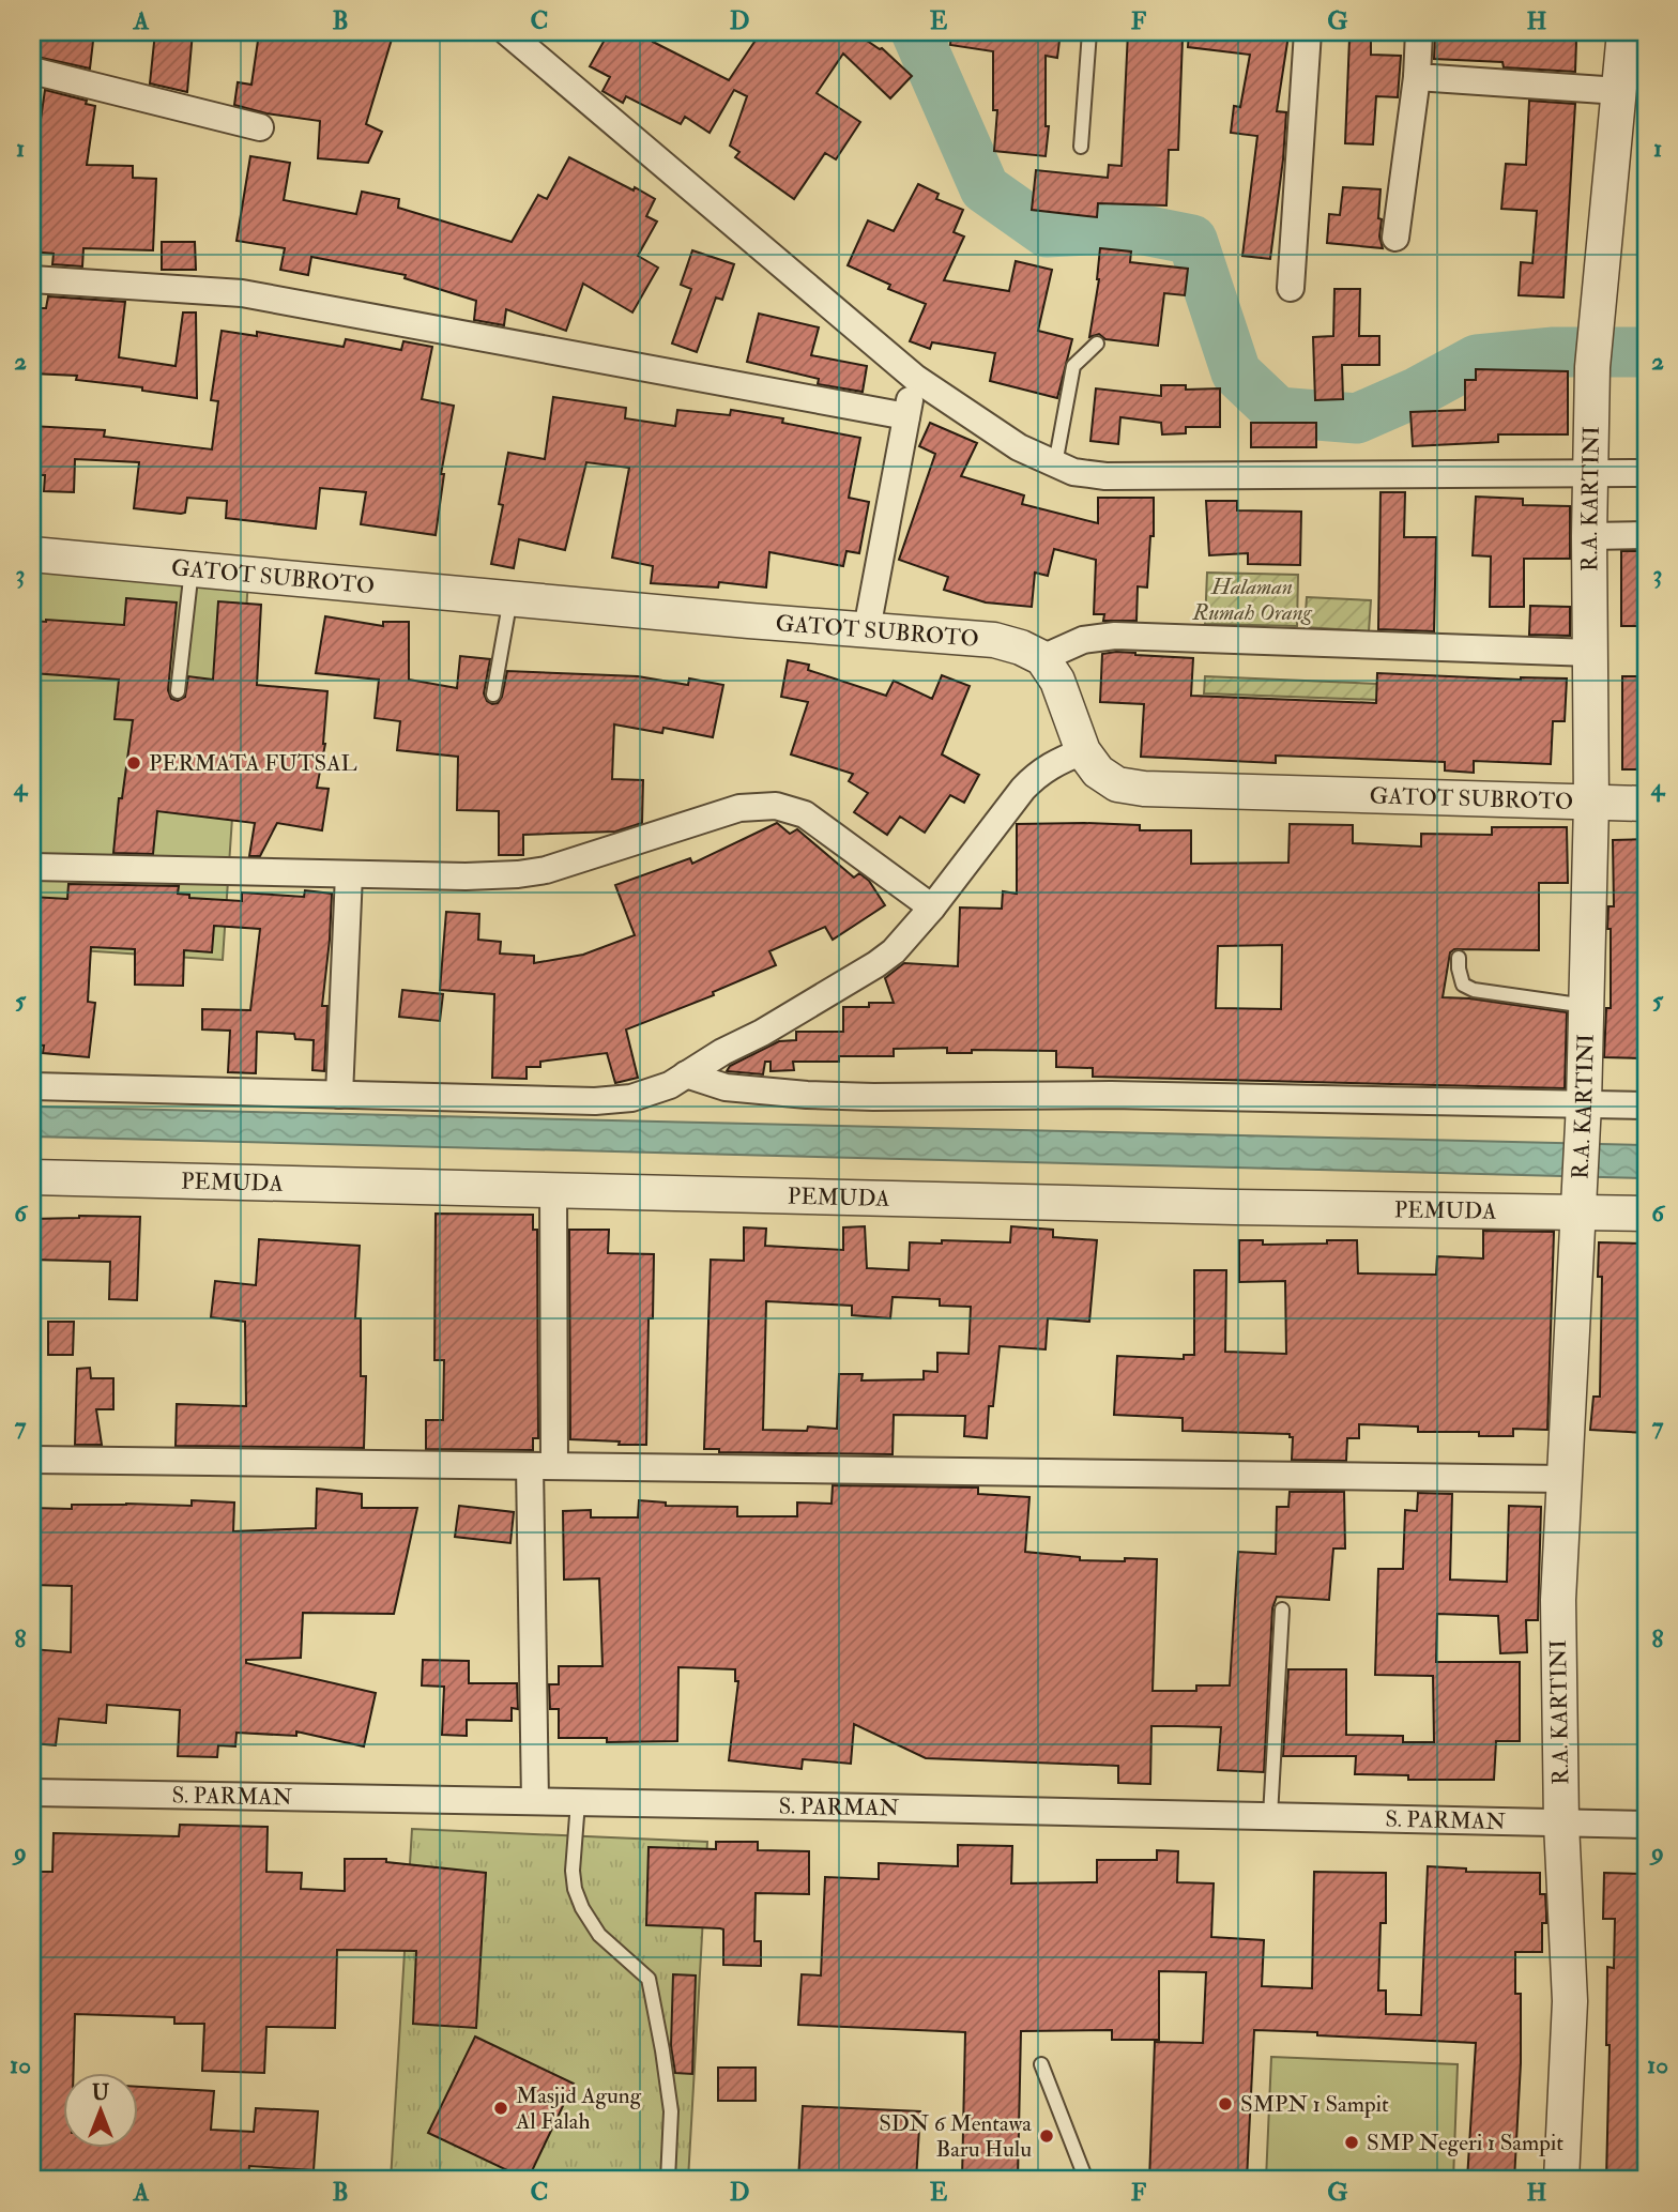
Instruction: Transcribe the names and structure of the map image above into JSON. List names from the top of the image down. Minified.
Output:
{"streets":{"street":["R.A. KARTINI","GATOT SUBROTO","PEMUDA","S. PARMAN"]},"crossings":[["R.A. KARTINI","GATOT SUBROTO"],["R.A. KARTINI","PEMUDA"],["R.A. KARTINI","S. PARMAN"]],"parks":["Halaman Rumah Orang"],"places":["PERMATA FUTSAL","SMPN 1 Sampit","Masjid Agung Al Falah","SDN 6 Mentawa Baru Hulu","SMP Negeri 1 Sampit"],"north":"top","grid":{"columns":["A","B","C","D","E","F","G","H"],"rows":["1","2","3","4","5","6","7","8","9","10"]}}
